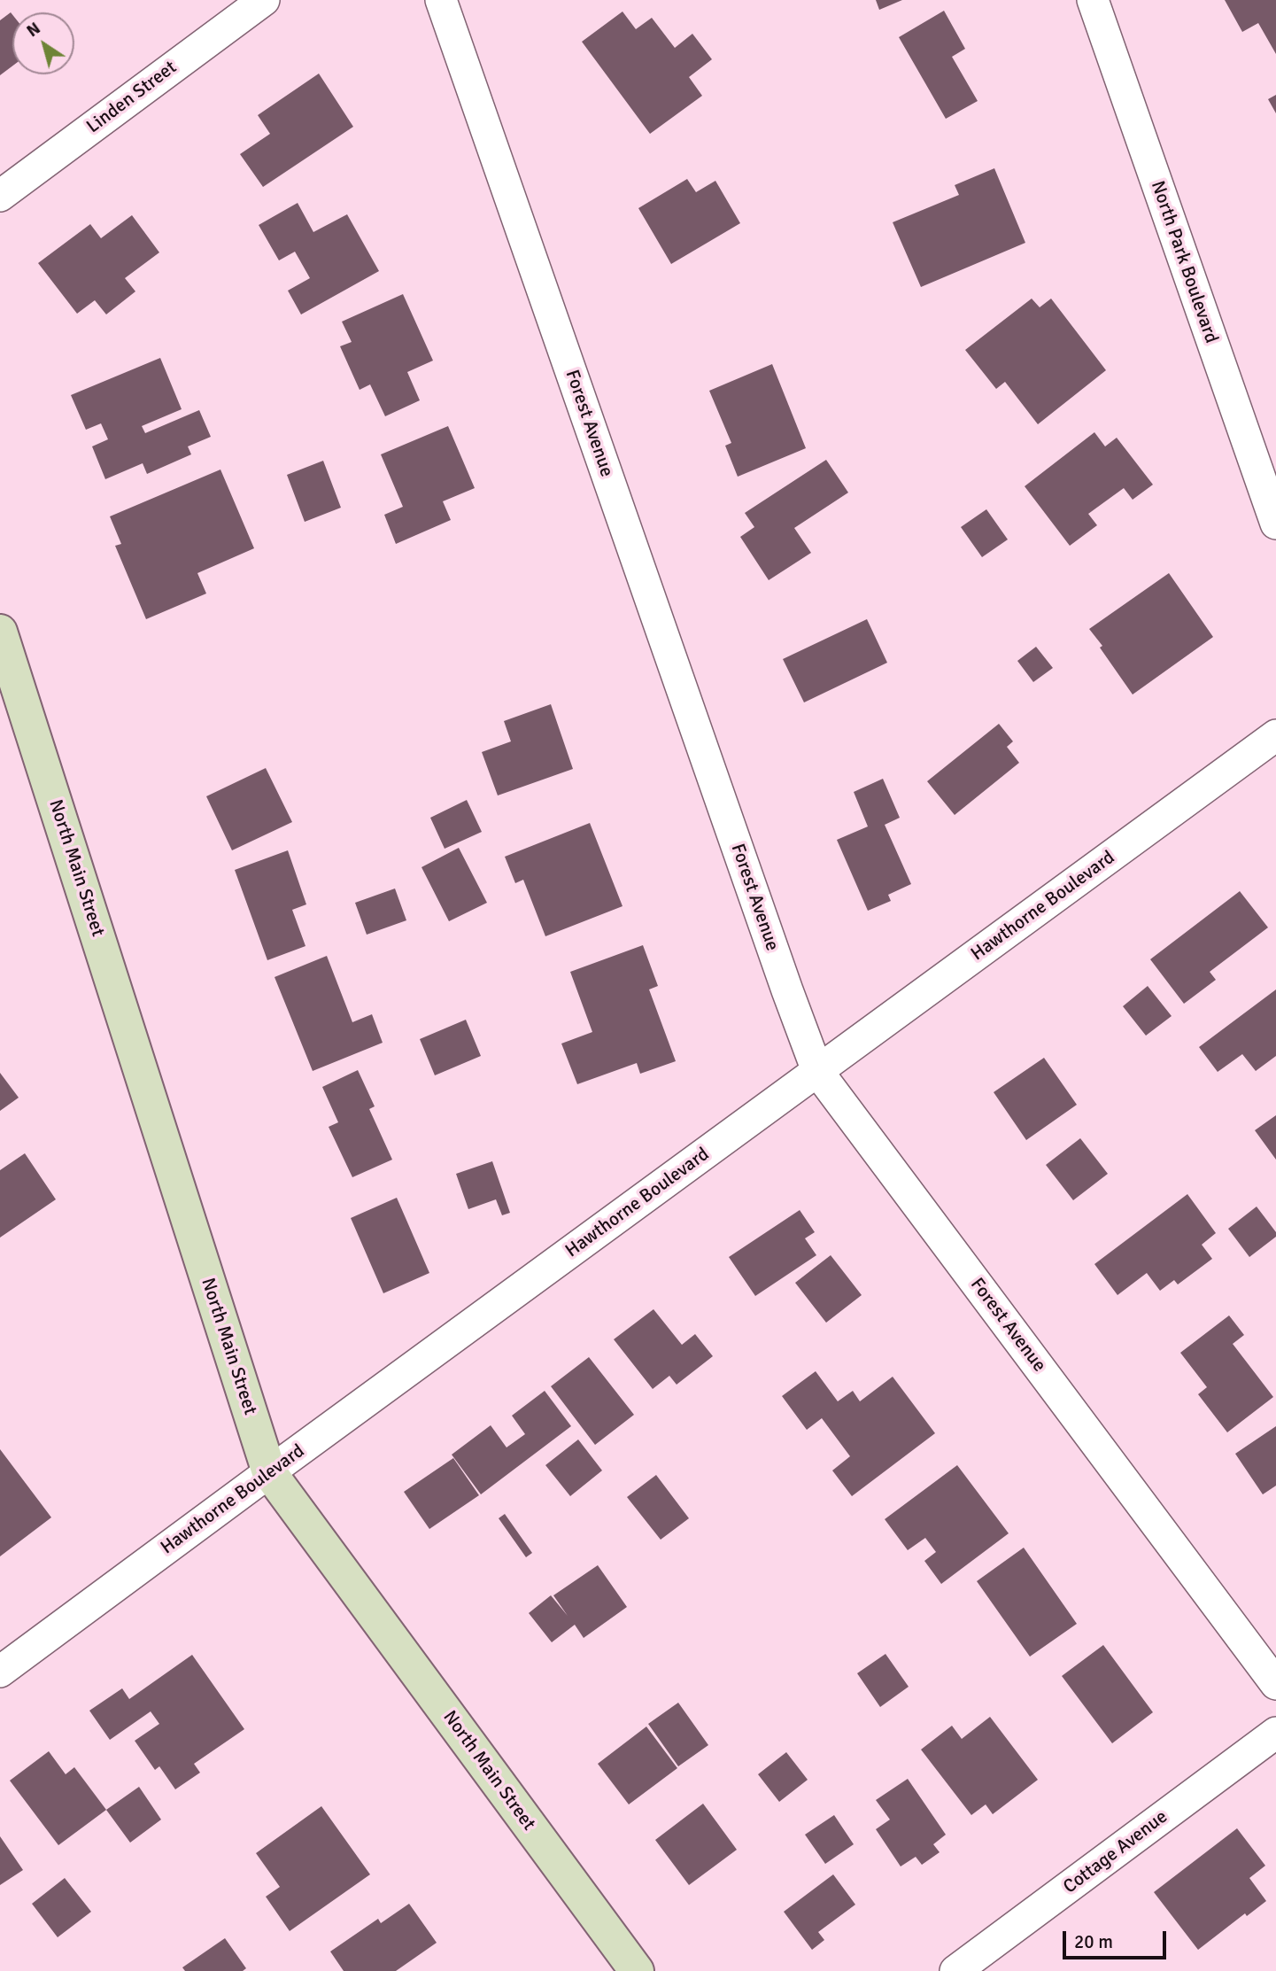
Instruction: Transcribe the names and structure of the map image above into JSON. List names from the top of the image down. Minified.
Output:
{"streets":{"street":["Linden Street","North Park Boulevard","Forest Avenue","North Main Street","Hawthorne Boulevard","Cottage Avenue"]},"crossings":[["Forest Avenue","Hawthorne Boulevard"],["North Main Street","Hawthorne Boulevard"]],"scale_bar":"20 m","north":"top left"}
